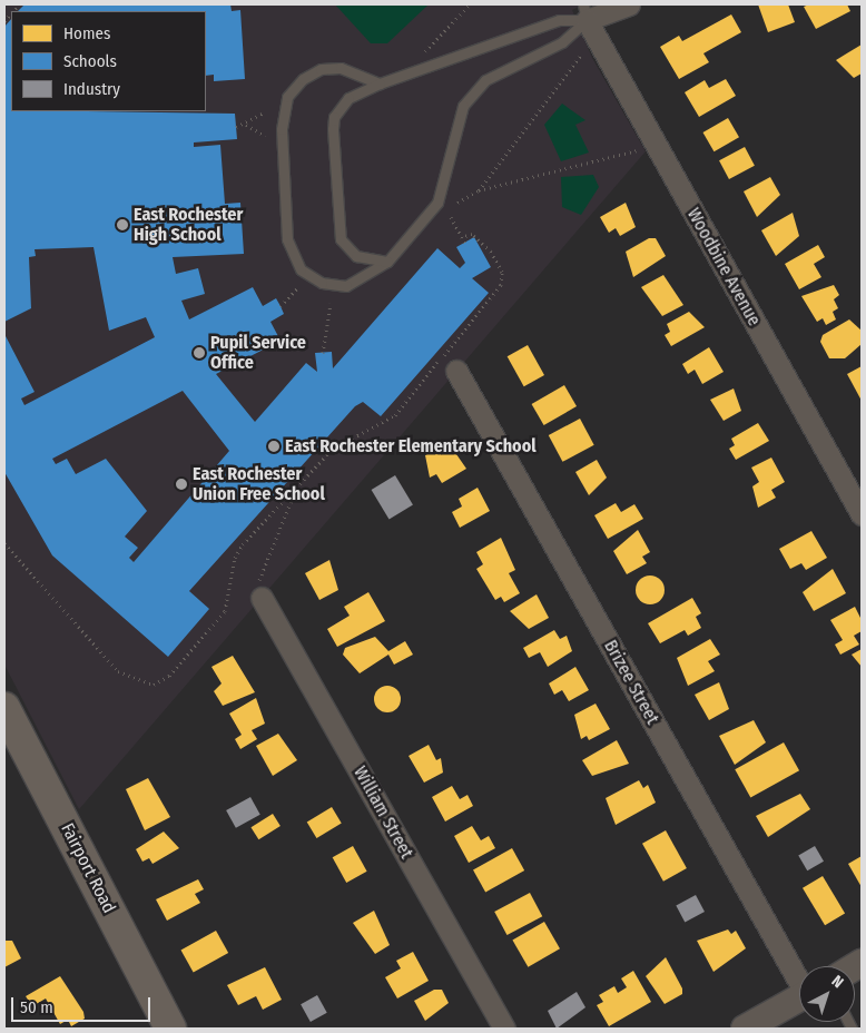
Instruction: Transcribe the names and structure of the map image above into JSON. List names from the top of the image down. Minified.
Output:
{"streets":{"main road":["Fairport Road"],"street":["Woodbine Avenue","Brizee Street","William Street"]},"places":["East Rochester High School","Pupil Service Office","East Rochester Elementary School","East Rochester Union Free School"],"legend":["Homes","Schools","Industry"],"scale_bar":"50 m","north":"top right"}
